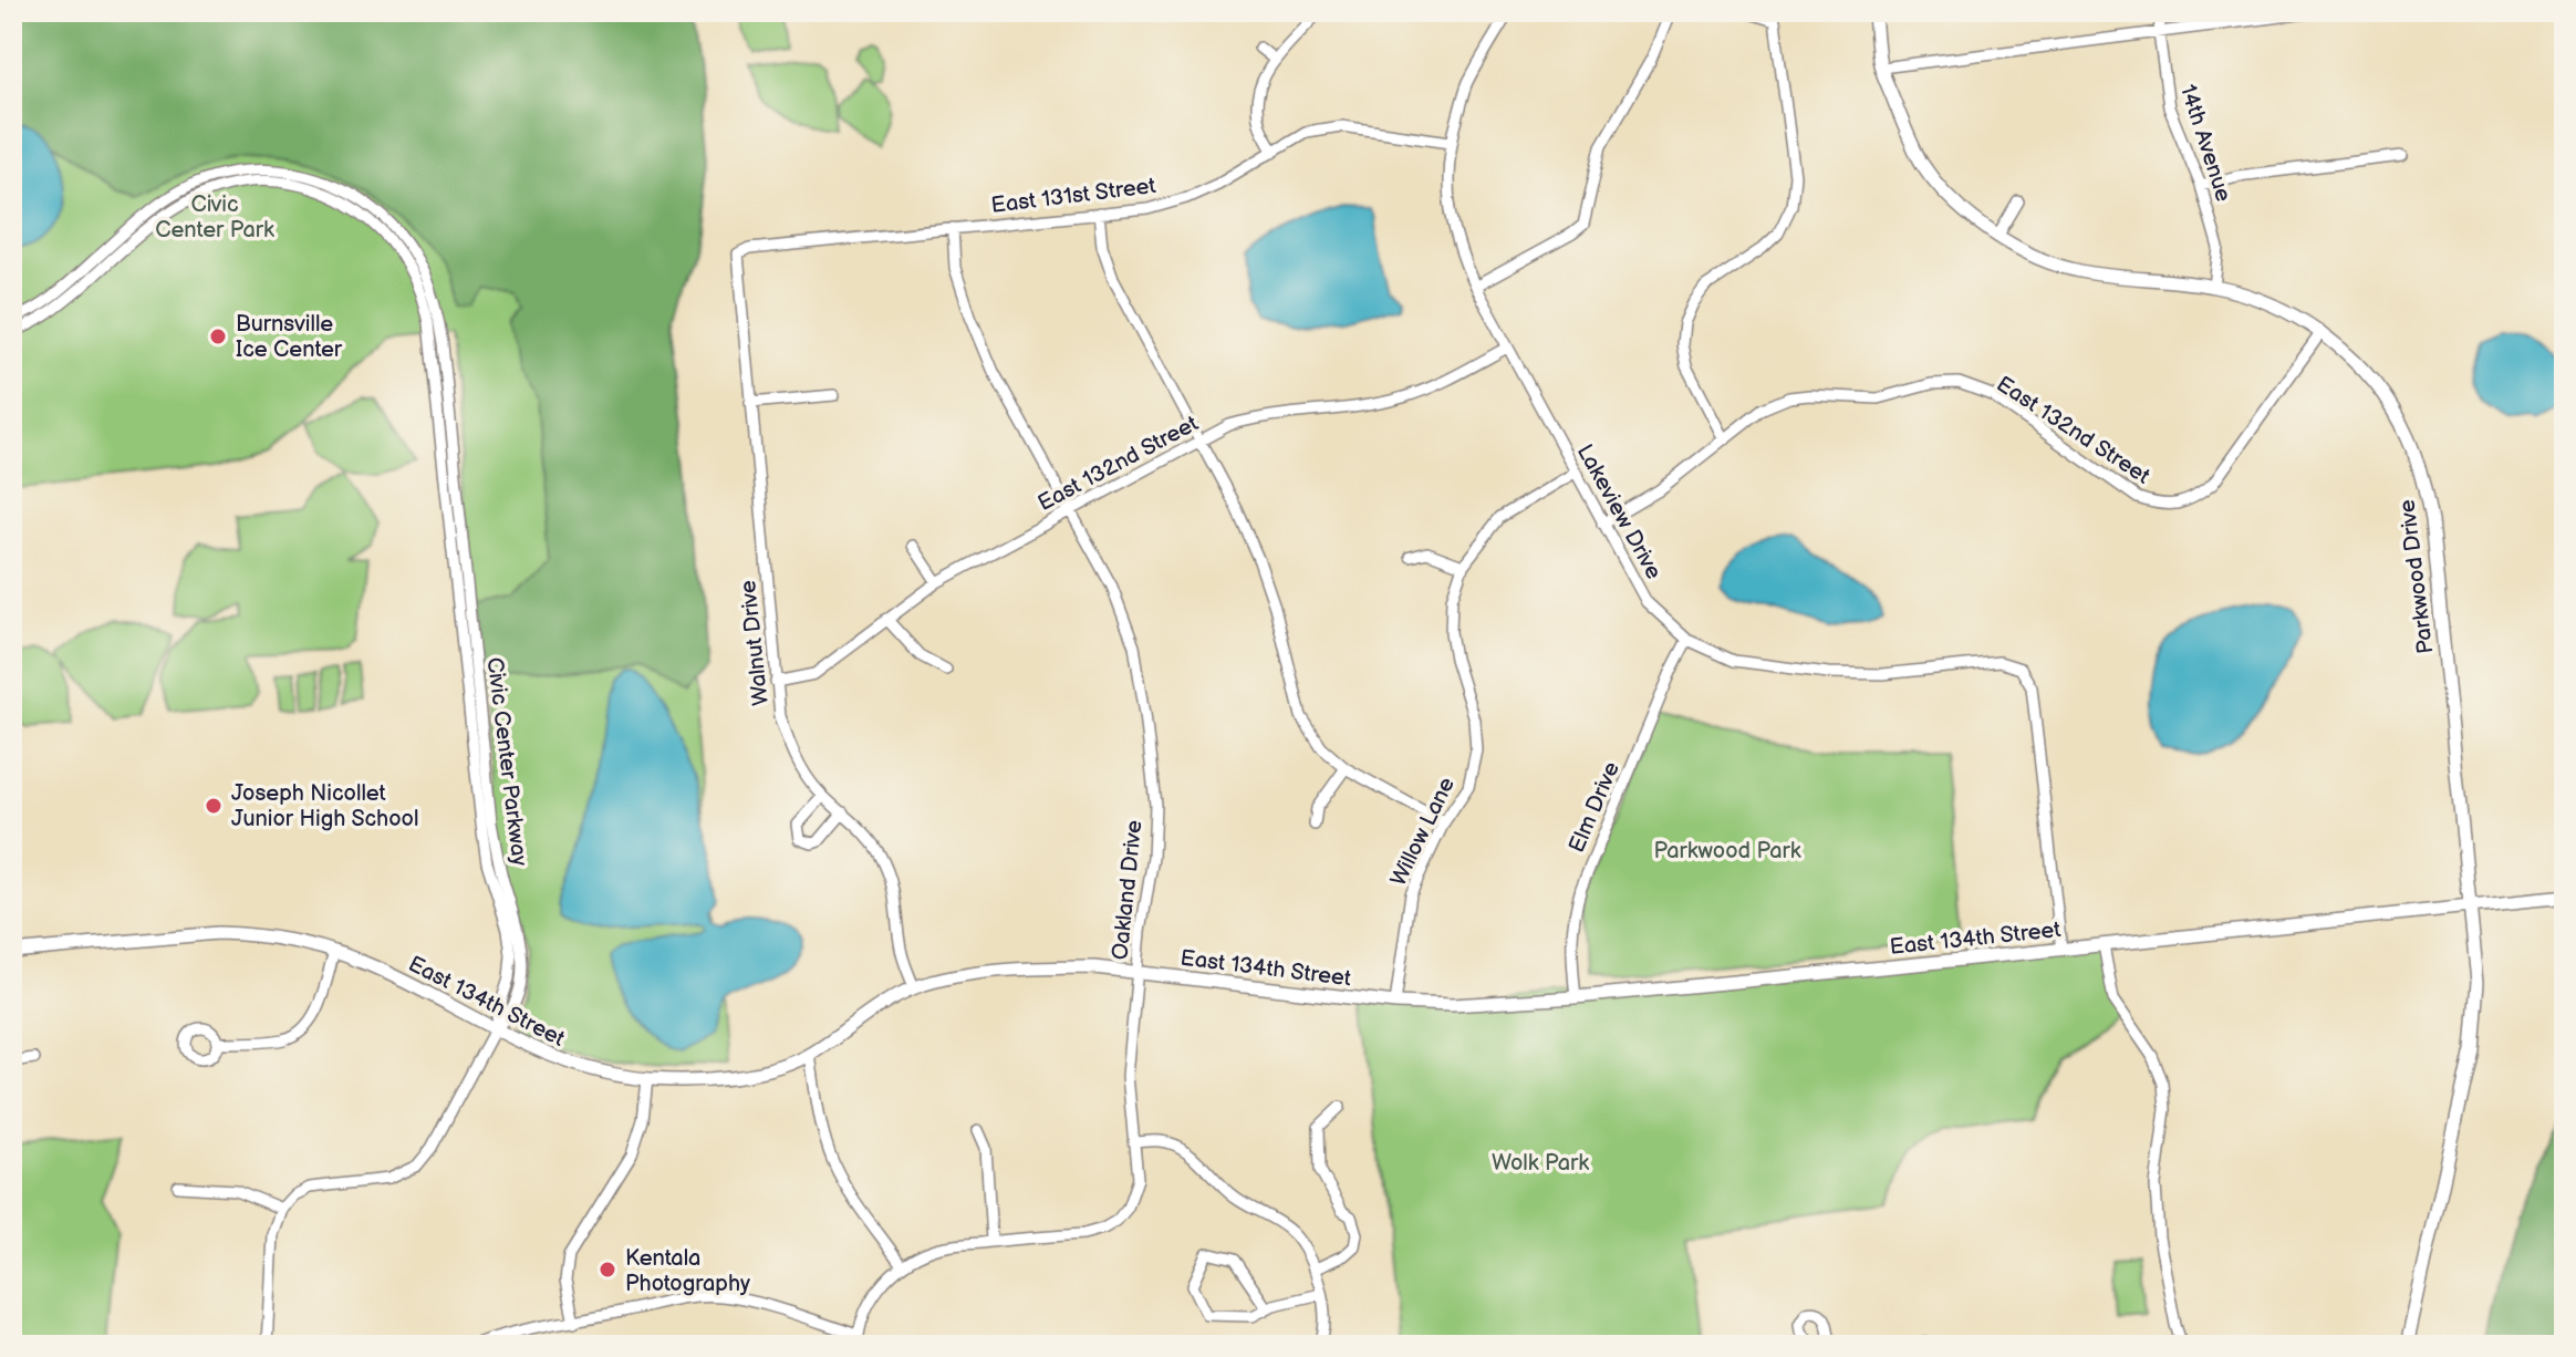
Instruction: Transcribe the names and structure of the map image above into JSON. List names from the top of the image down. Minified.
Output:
{"streets":{"street":["14th Avenue","East 131st Street","East 132nd Street","Lakeview Drive","Parkwood Drive","Walnut Drive","Civic Center Parkway","Elm Drive","Willow Lane","Oakland Drive","East 134th Street"]},"crossings":[["14th Avenue","Parkwood Drive"],["East 131st Street","Lakeview Drive"],["East 131st Street","Walnut Drive"],["East 131st Street","Oakland Drive"],["East 132nd Street","Lakeview Drive"],["East 132nd Street","Parkwood Drive"],["East 132nd Street","Walnut Drive"],["East 132nd Street","Oakland Drive"],["Lakeview Drive","Elm Drive"],["Lakeview Drive","Willow Lane"],["Lakeview Drive","East 134th Street"],["Parkwood Drive","East 134th Street"],["Walnut Drive","East 134th Street"],["Civic Center Parkway","East 134th Street"],["Elm Drive","East 134th Street"],["Willow Lane","East 134th Street"],["Oakland Drive","East 134th Street"]],"parks":["Civic Center Park","Parkwood Park","Wolk Park"],"places":["Burnsville Ice Center","Joseph Nicollet Junior High School","Kentala Photography"]}
